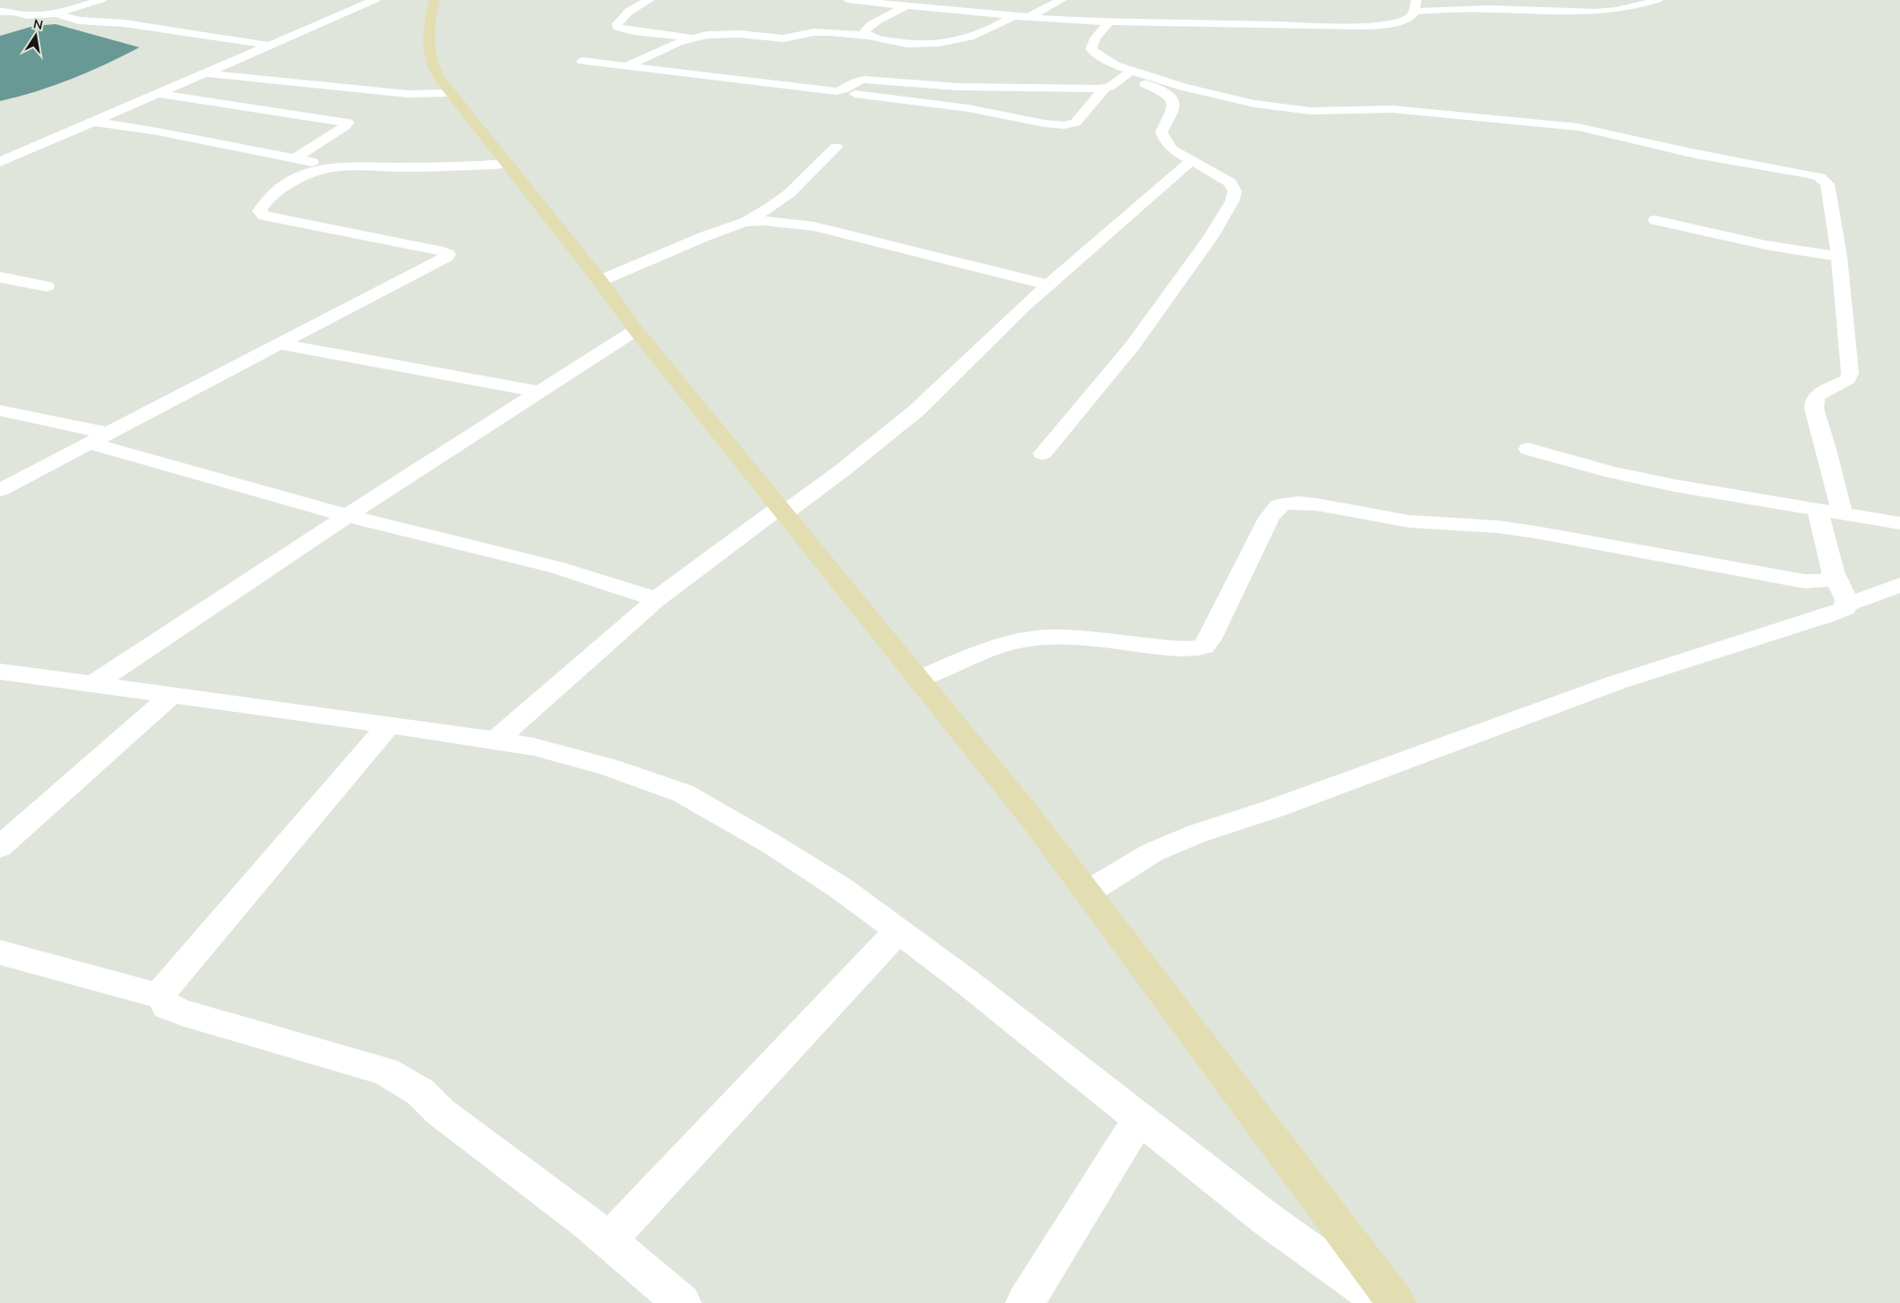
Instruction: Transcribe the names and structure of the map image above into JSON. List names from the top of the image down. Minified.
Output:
{"north":"top"}
